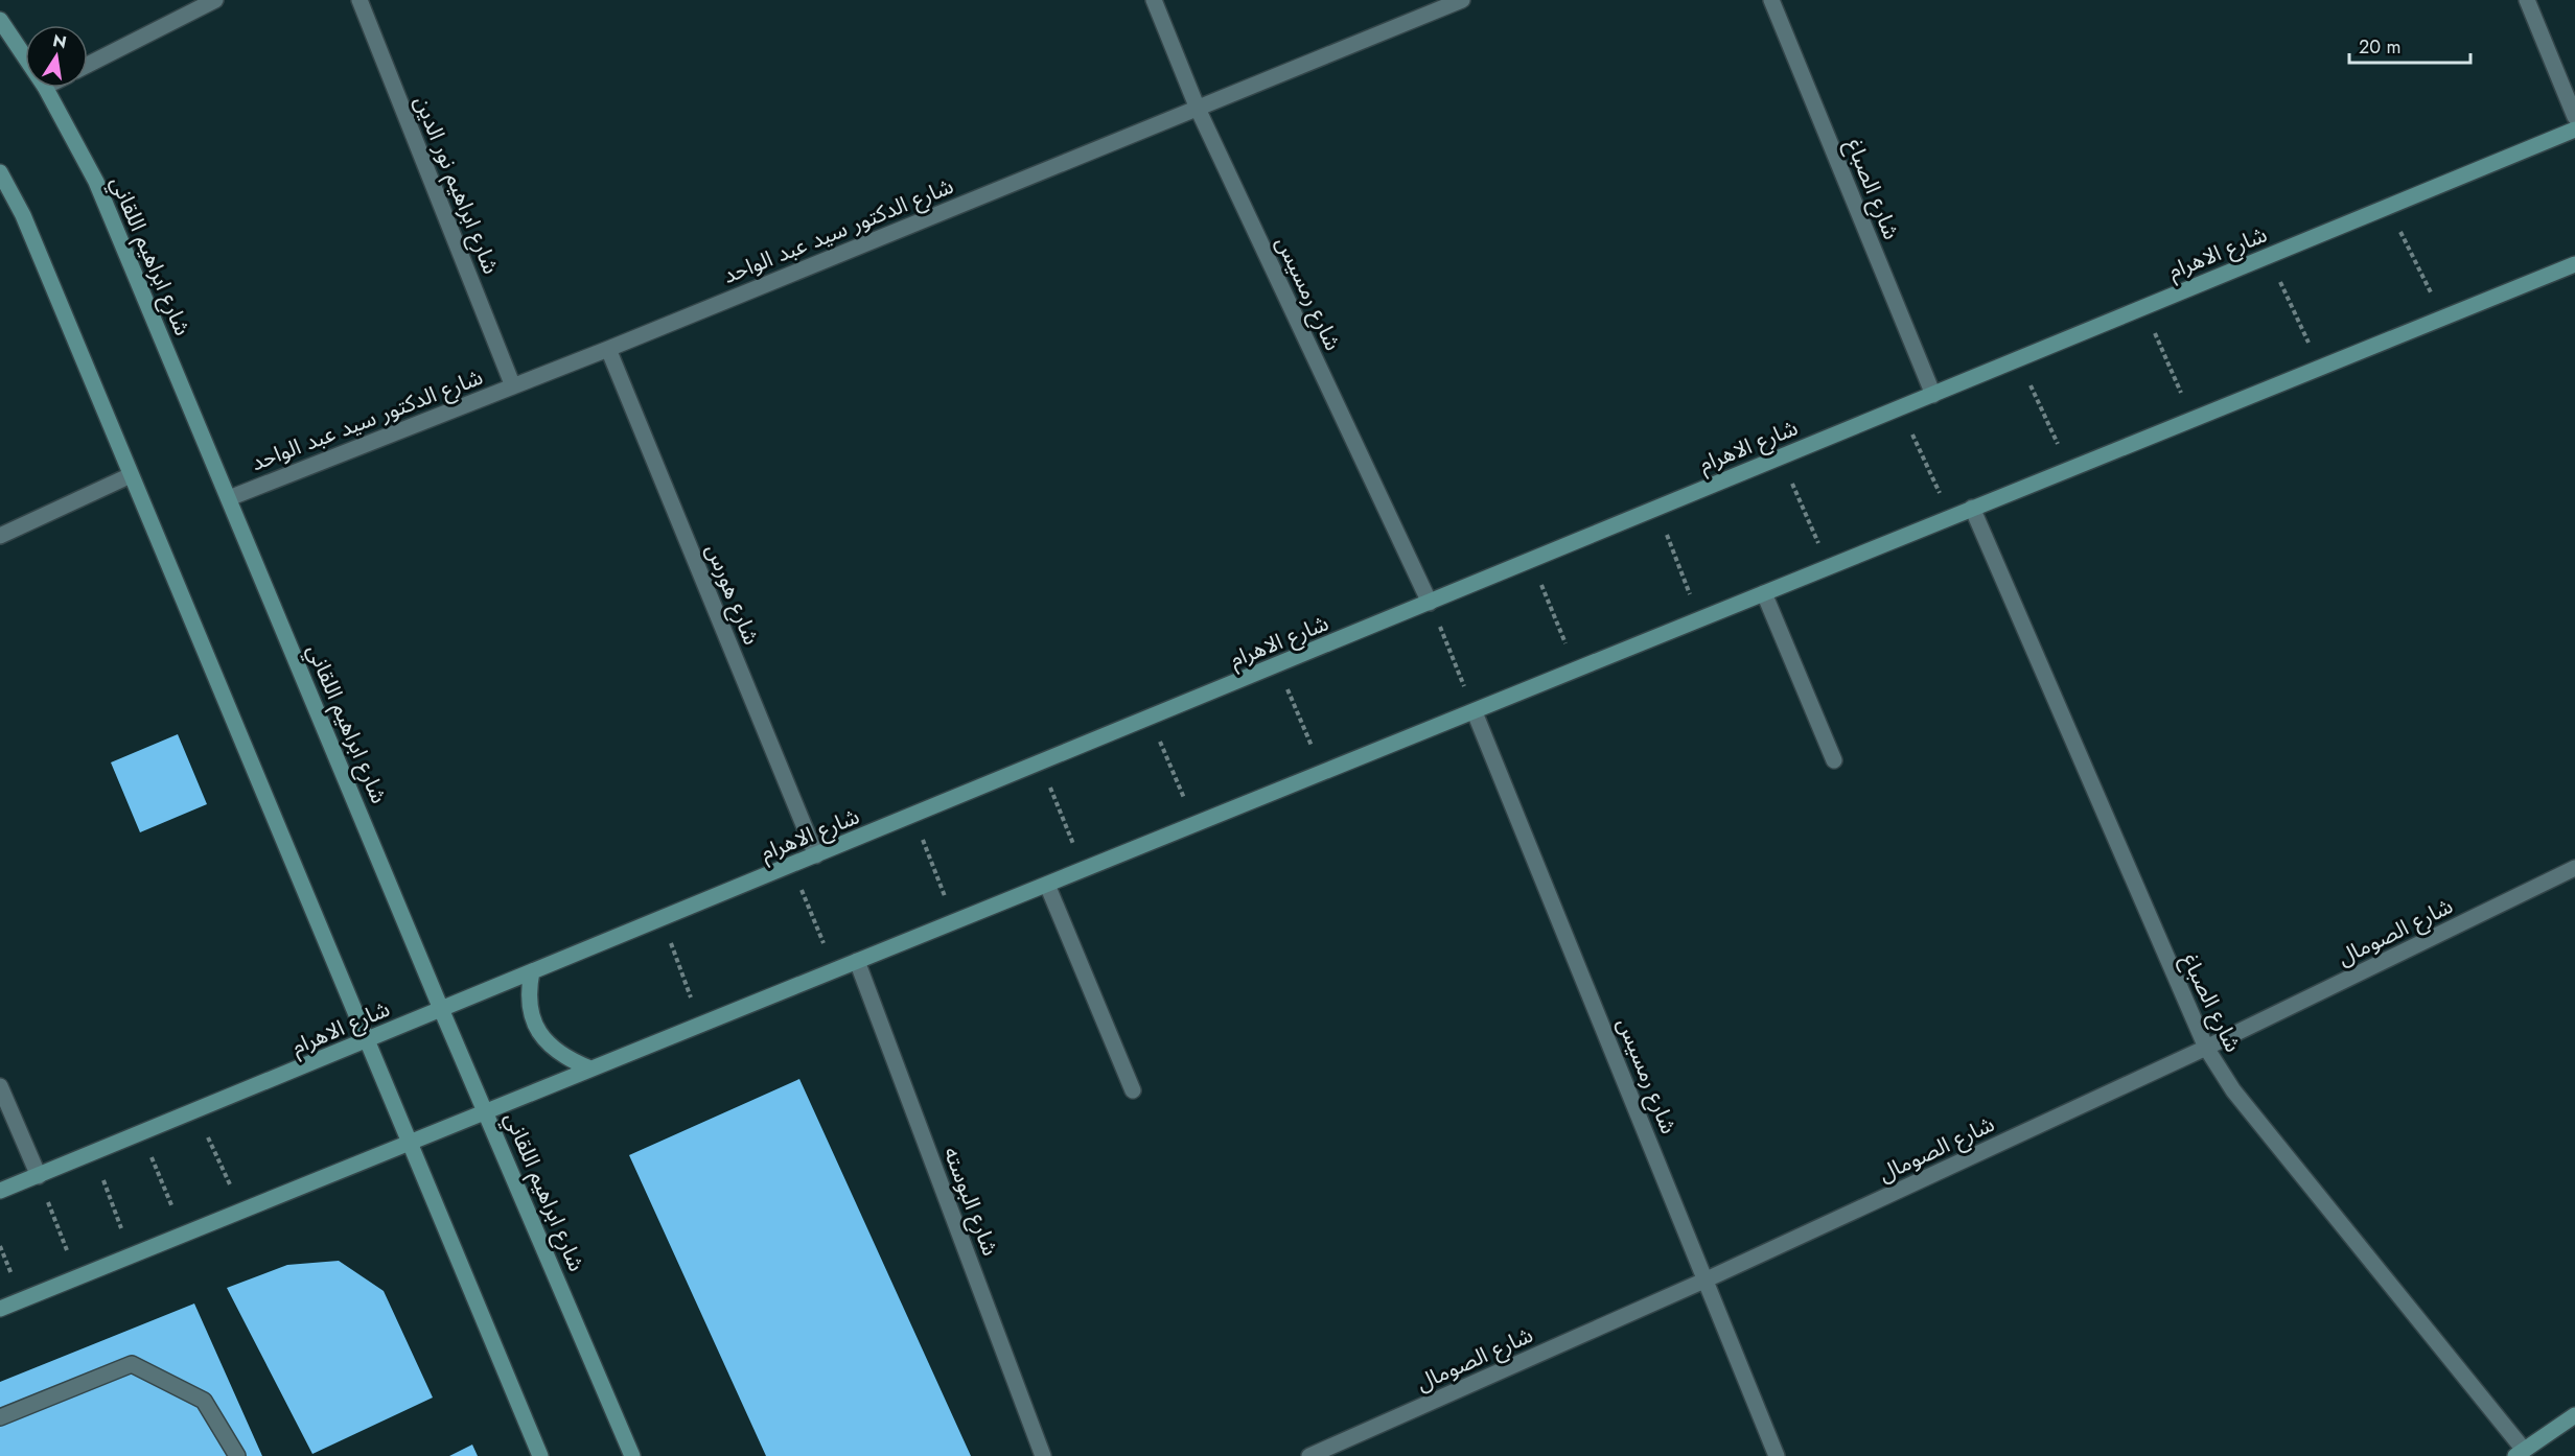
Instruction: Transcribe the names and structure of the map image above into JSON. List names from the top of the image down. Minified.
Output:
{"streets":{"main road":["شارع الاهرام","شارع ابراهيم اللقاني"],"street":["شارع ابراهيم نور الدين","شارع الصباغ","شارع الدكتور سيد عبد الواحد","شارع رمسيس","شارع هورس","شارع الصومال","شارع البوسته"]},"crossings":[["شارع ابراهيم نور الدين","شارع الدكتور سيد عبد الواحد"],["شارع الصباغ","شارع الاهرام"],["شارع الصباغ","شارع الصومال"],["شارع الدكتور سيد عبد الواحد","شارع ابراهيم اللقاني"],["شارع الدكتور سيد عبد الواحد","شارع رمسيس"],["شارع الدكتور سيد عبد الواحد","شارع هورس"],["شارع الاهرام","شارع ابراهيم اللقاني"],["شارع الاهرام","شارع رمسيس"],["شارع الاهرام","شارع هورس"],["شارع رمسيس","شارع الصومال"]],"scale_bar":"20 m","north":"top"}
